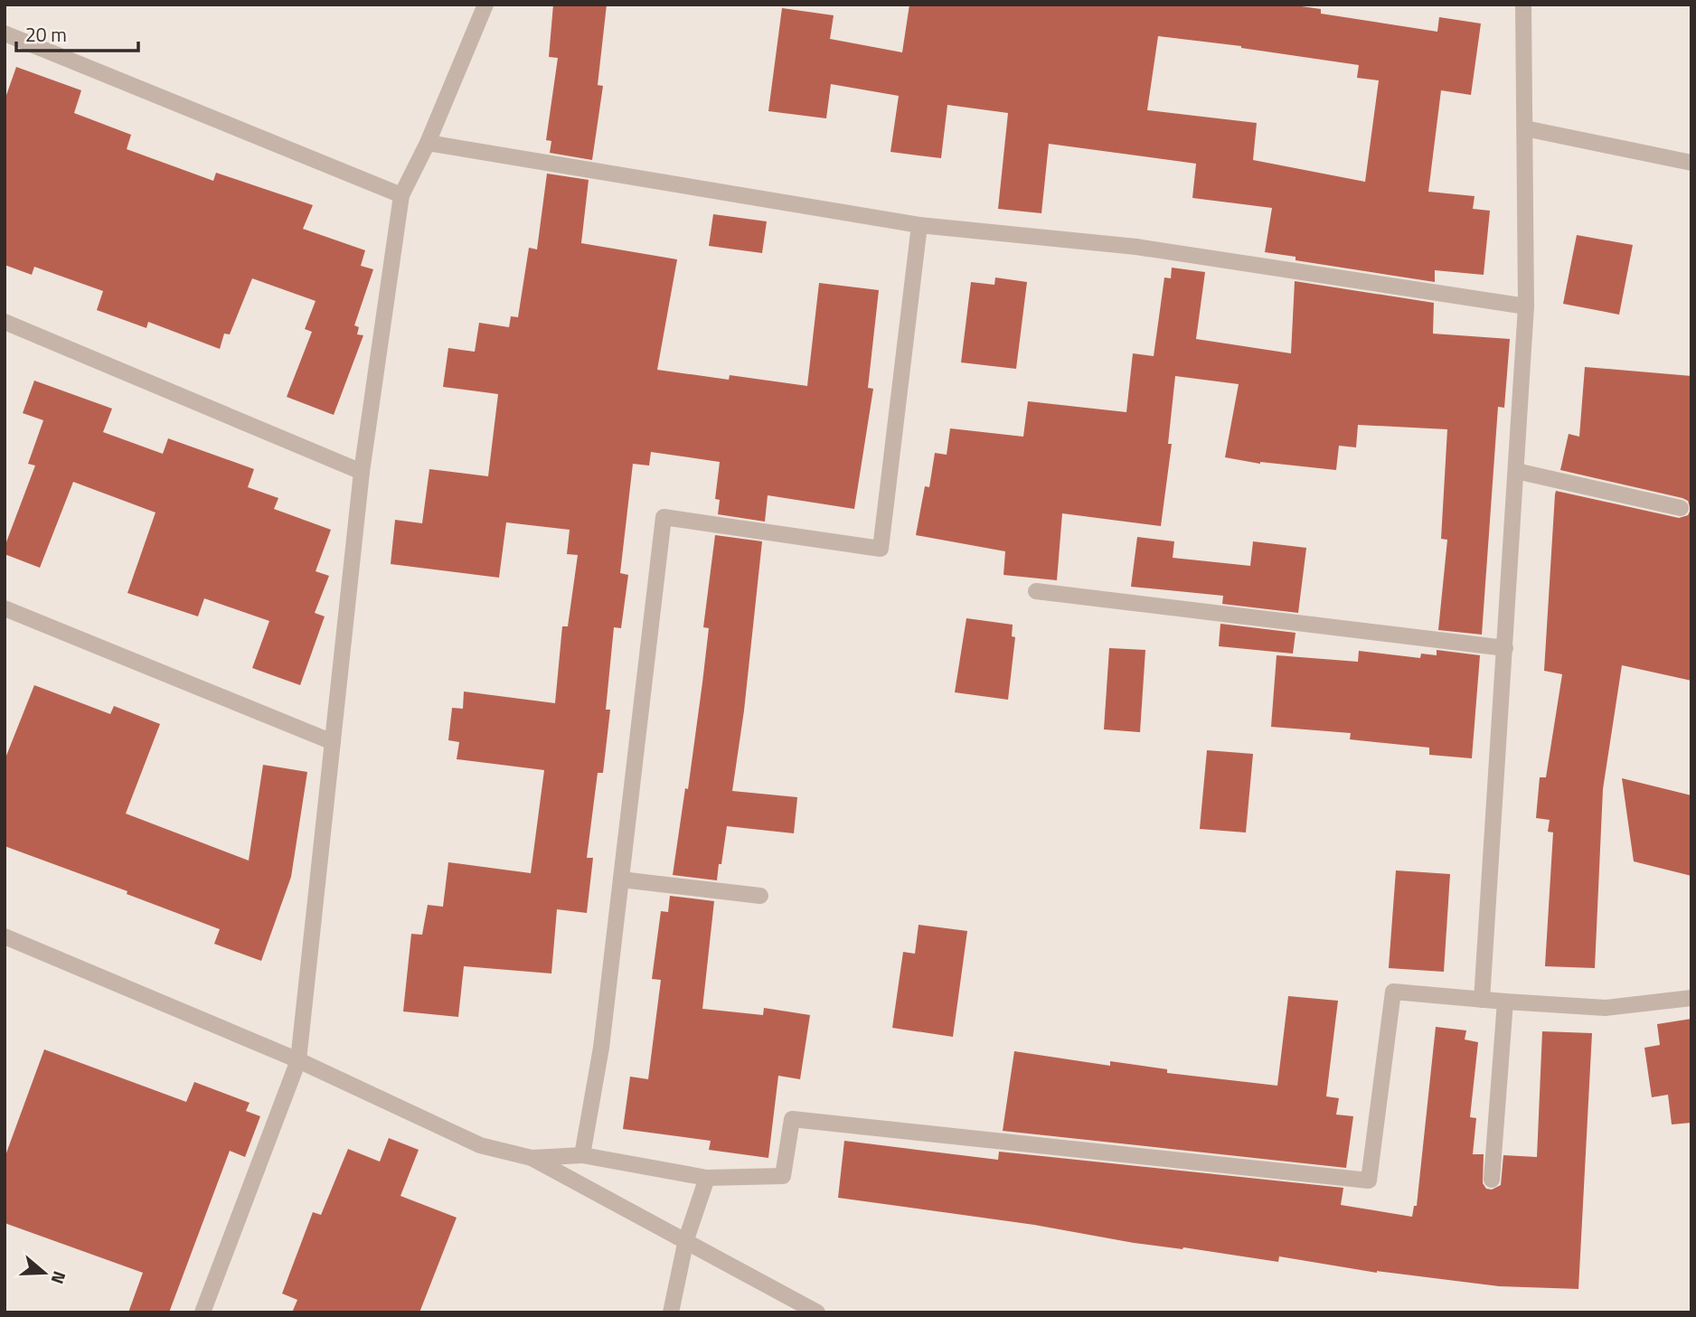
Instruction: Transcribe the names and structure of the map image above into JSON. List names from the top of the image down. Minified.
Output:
{"scale_bar":"20 m","north":"right"}
